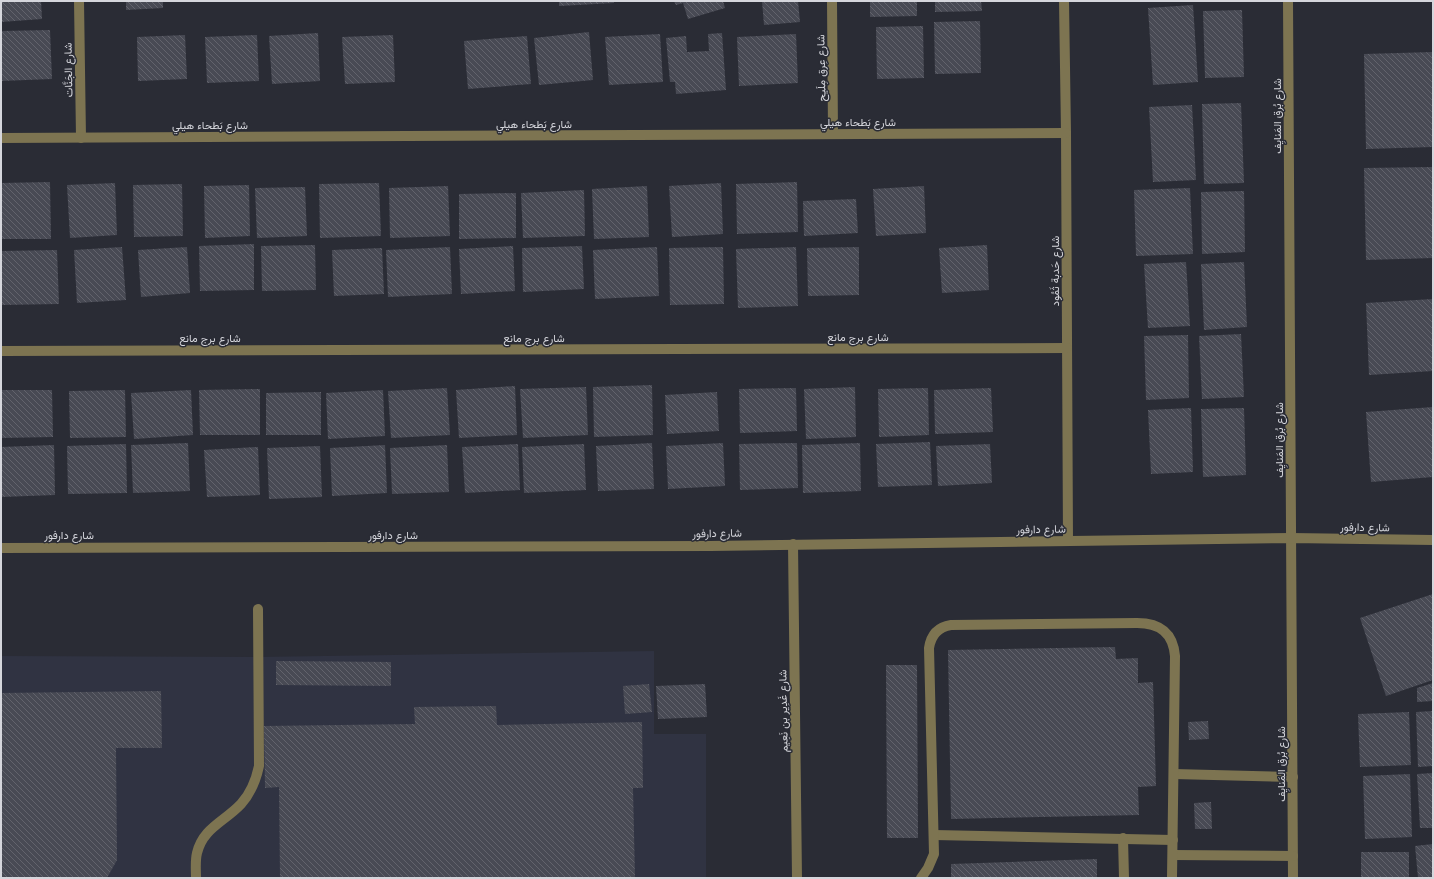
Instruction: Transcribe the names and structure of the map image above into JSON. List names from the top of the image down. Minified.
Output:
{"streets":{"street":["شارع عِرق مِلَيح","شارع الجَنَّات","شارع بُرق المَنايِف","شارع بَطحاء هيلي","شارع حَدبة ثَمُود","شارع برج مانع","شارع دارفور","شارع غَدِير بن نَعِيم"]},"crossings":[["شارع عِرق مِلَيح","شارع بَطحاء هيلي"],["شارع الجَنَّات","شارع بَطحاء هيلي"],["شارع بُرق المَنايِف","شارع دارفور"],["شارع بَطحاء هيلي","شارع حَدبة ثَمُود"],["شارع حَدبة ثَمُود","شارع برج مانع"],["شارع حَدبة ثَمُود","شارع دارفور"],["شارع دارفور","شارع غَدِير بن نَعِيم"]]}
